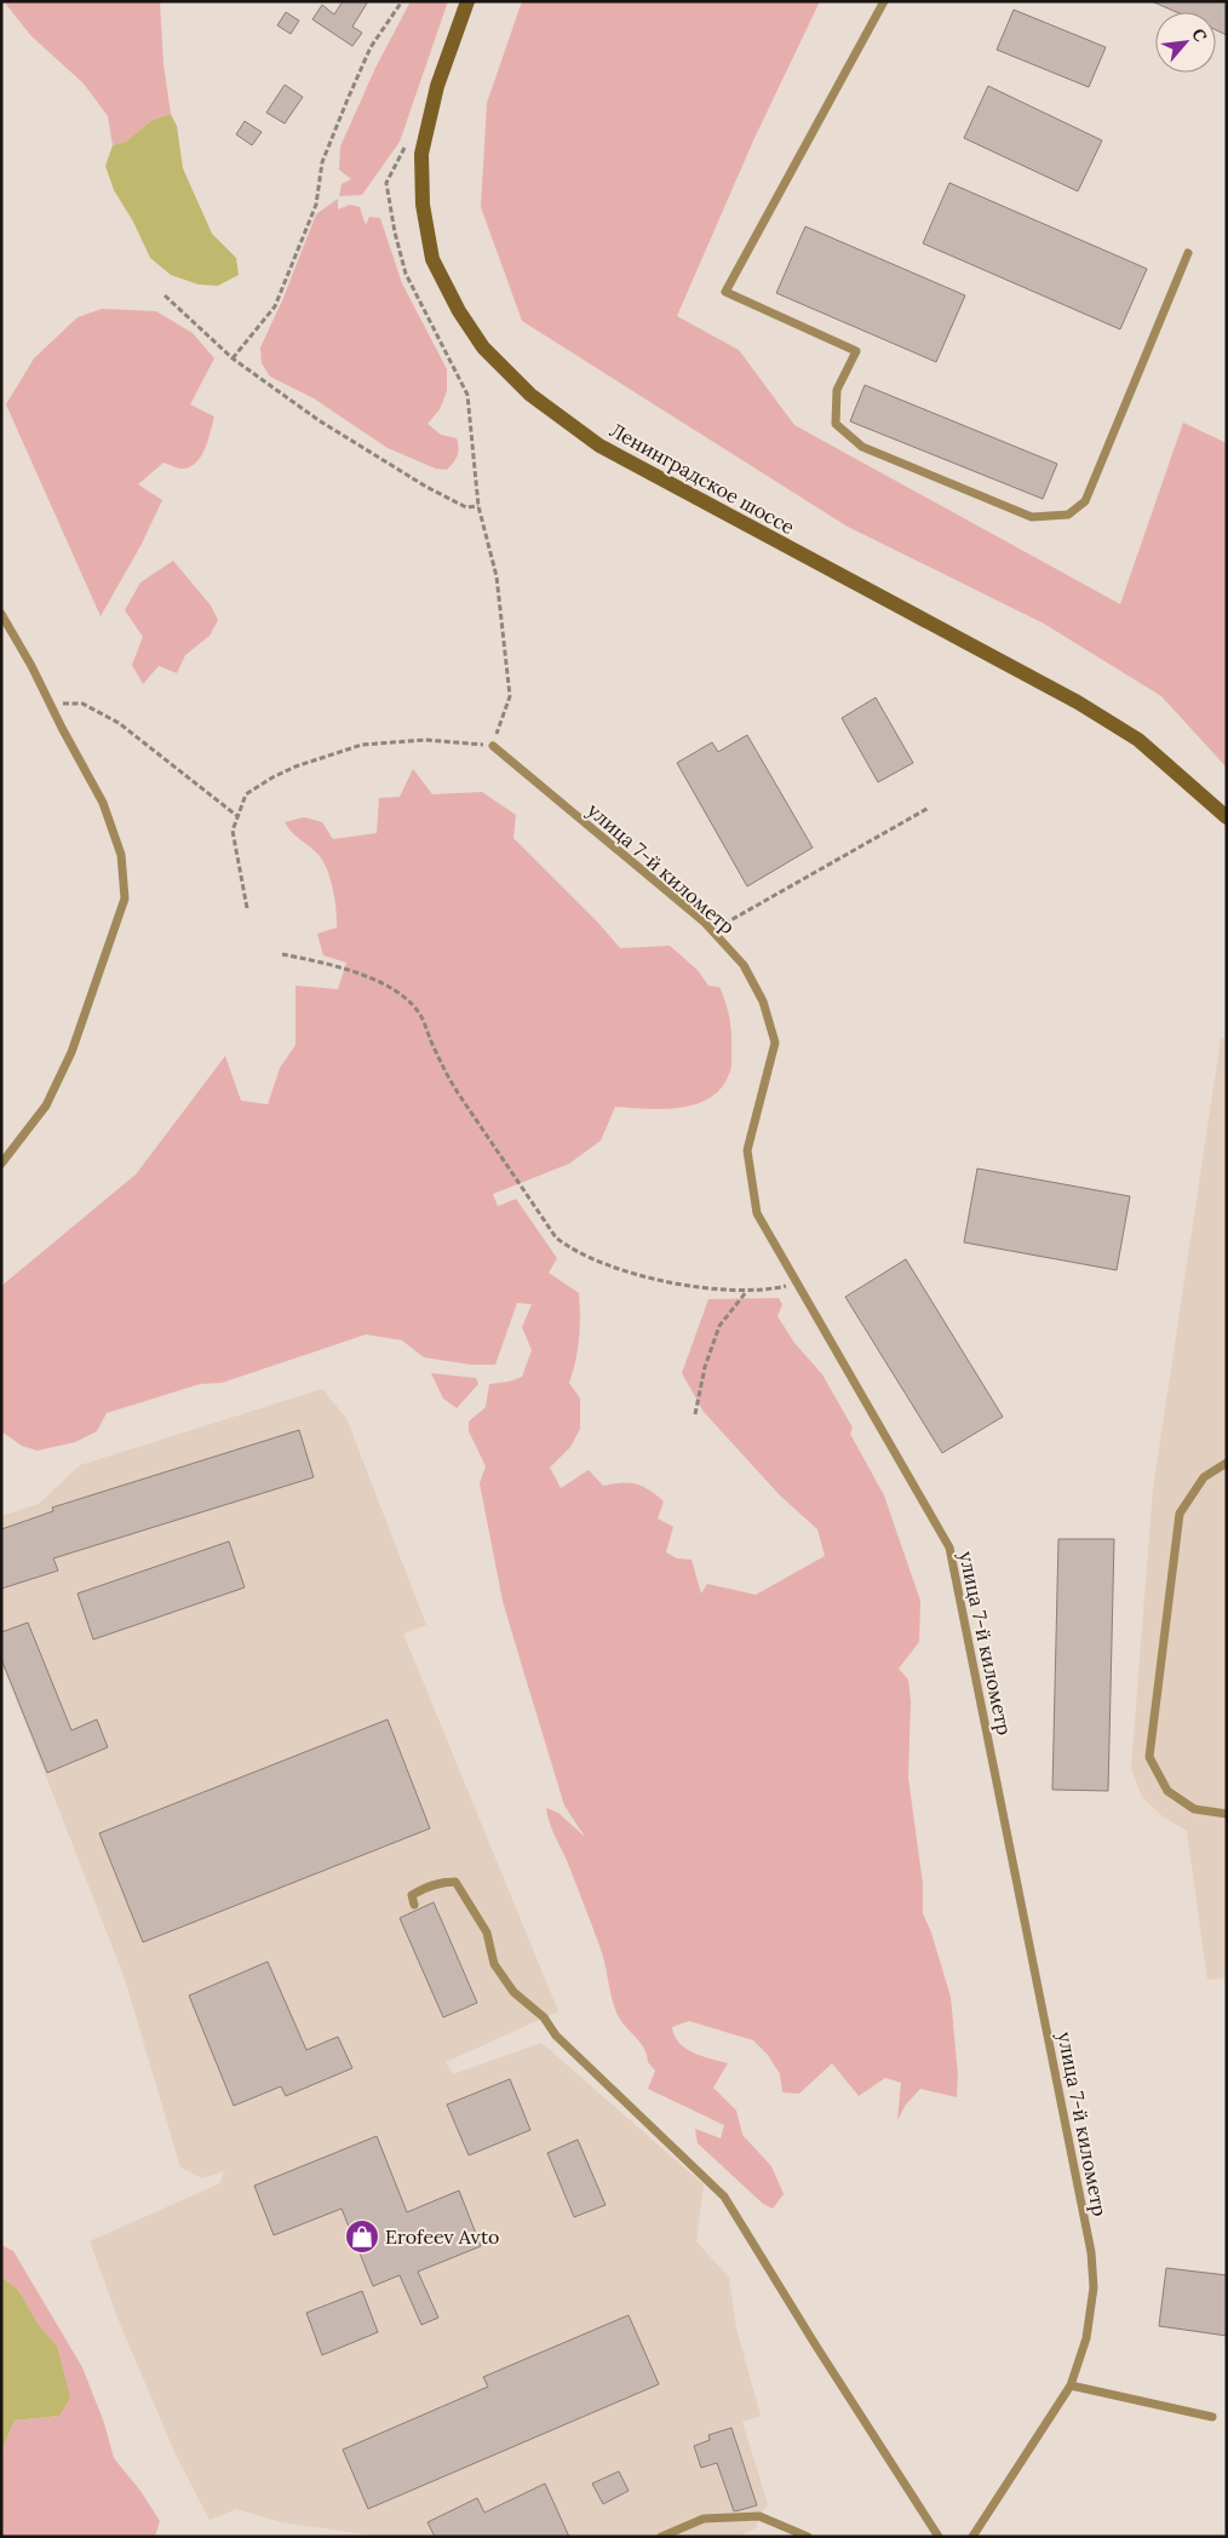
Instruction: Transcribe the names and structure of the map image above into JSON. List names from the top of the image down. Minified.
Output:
{"streets":{"main road":["Ленинградское шоссе"],"lane":["улица 7-й километр"]},"places":{"shop":["Erofeev Avto"]},"north":"top right"}
